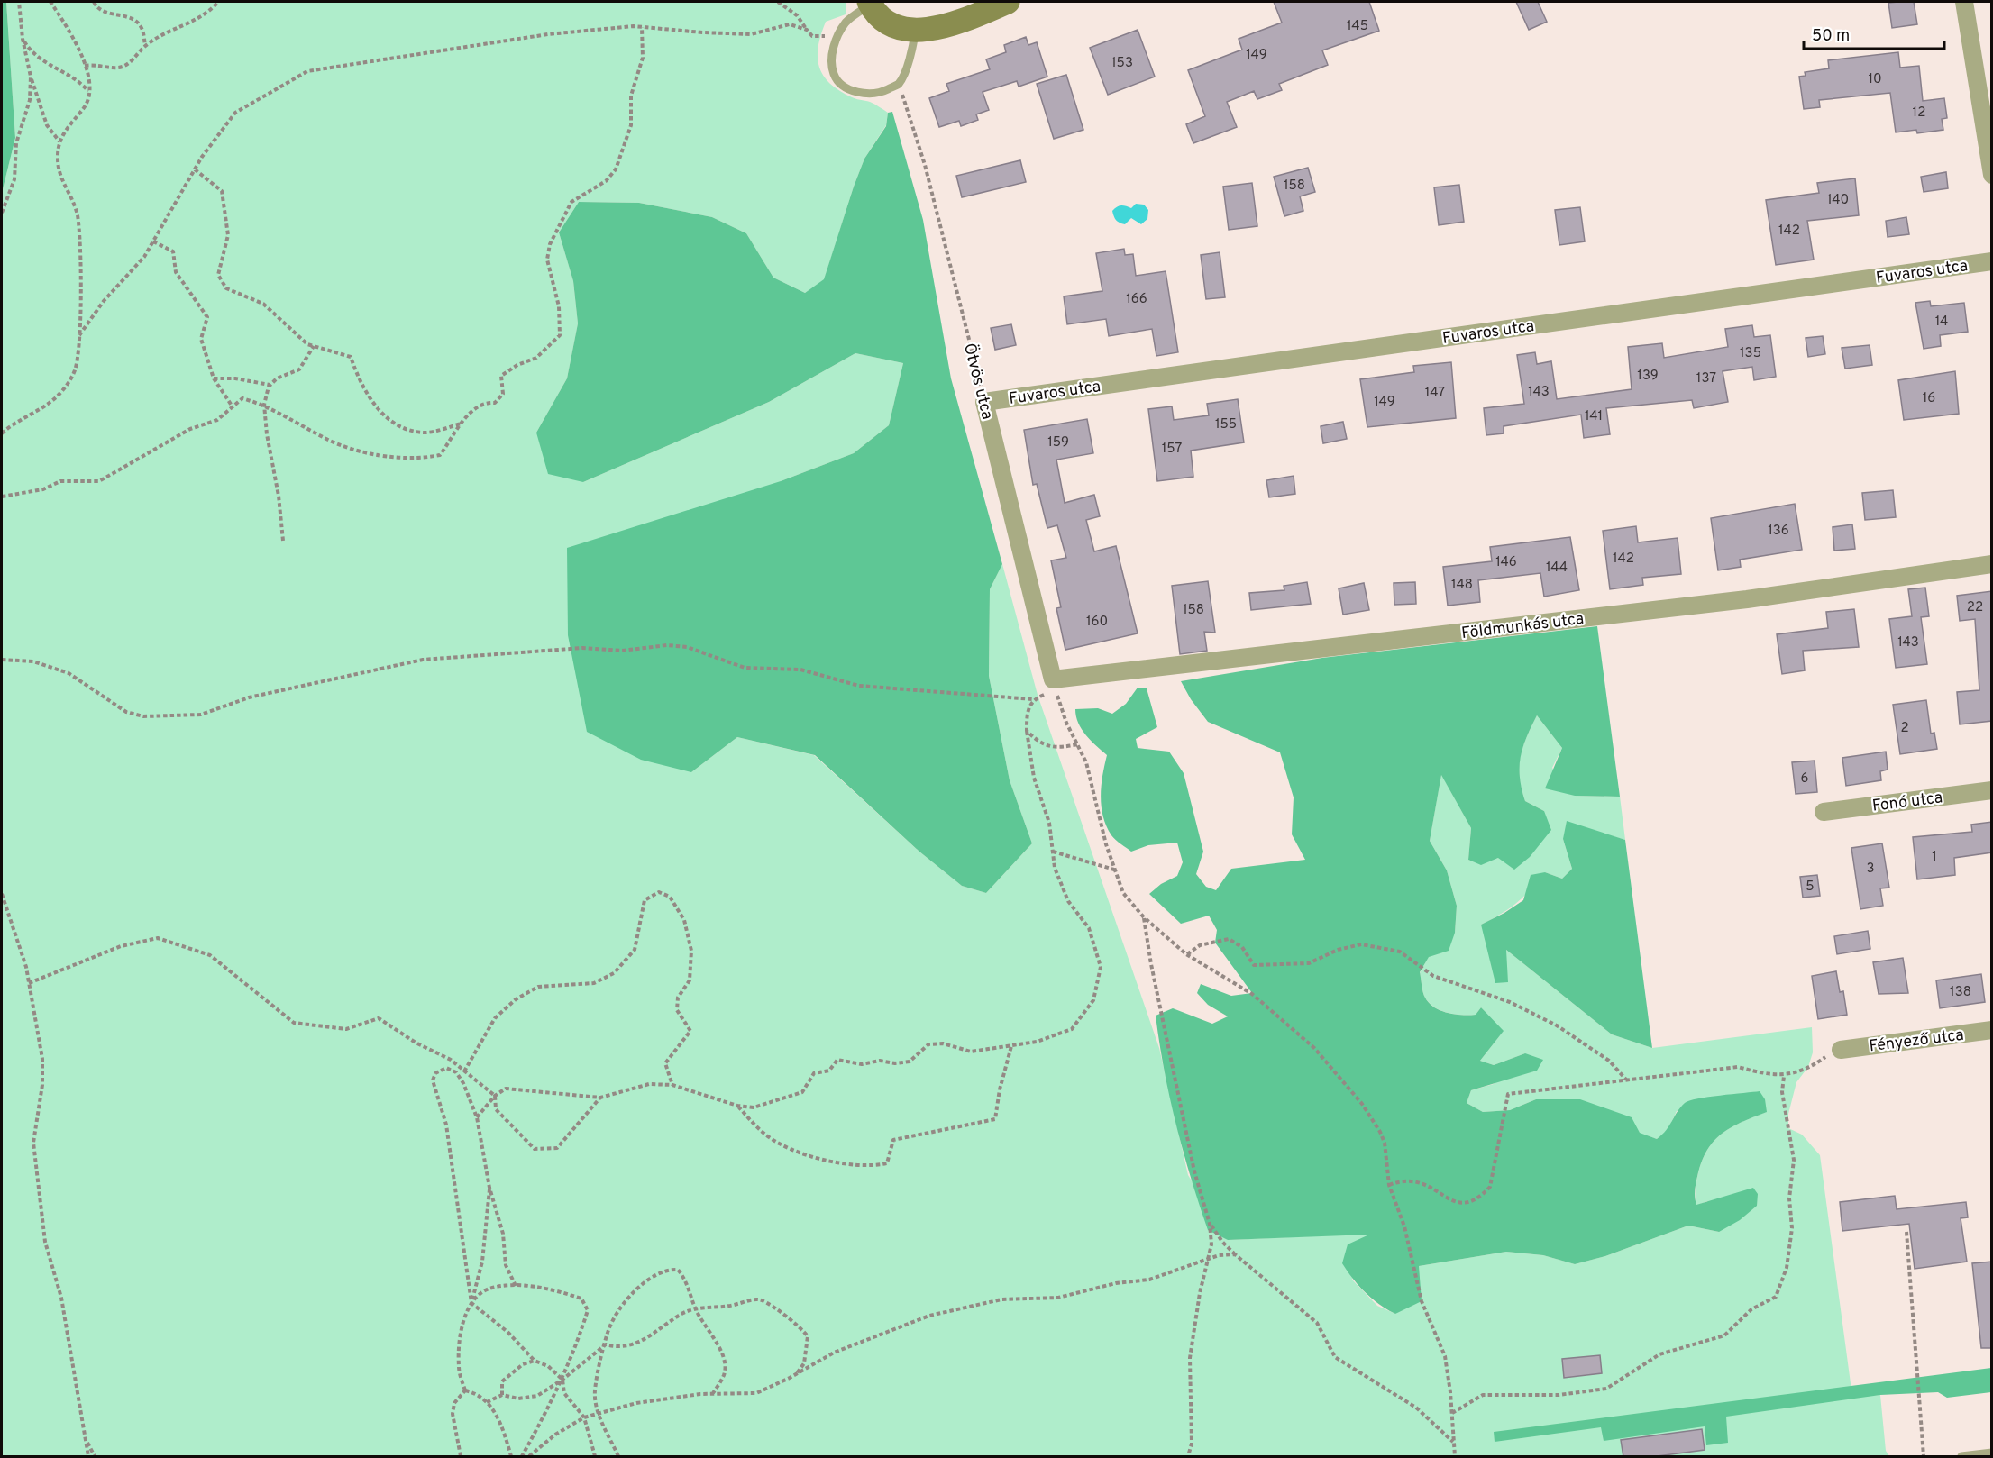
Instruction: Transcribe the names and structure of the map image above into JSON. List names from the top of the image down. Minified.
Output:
{"streets":{"street":["Fuvaros utca","Ötvös utca","Földmunkás utca","Fonó utca","Fényező utca"]},"crossings":[["Fuvaros utca","Ötvös utca"],["Ötvös utca","Földmunkás utca"]],"house_numbers":["145","149","153","10","12","158","140","142","166","14","135","139","137","143","147","16","149","141","155","159","157","136","142","146","144","148","22","158","160","143","2","6","1","3","5","138"],"scale_bar":"50 m"}
